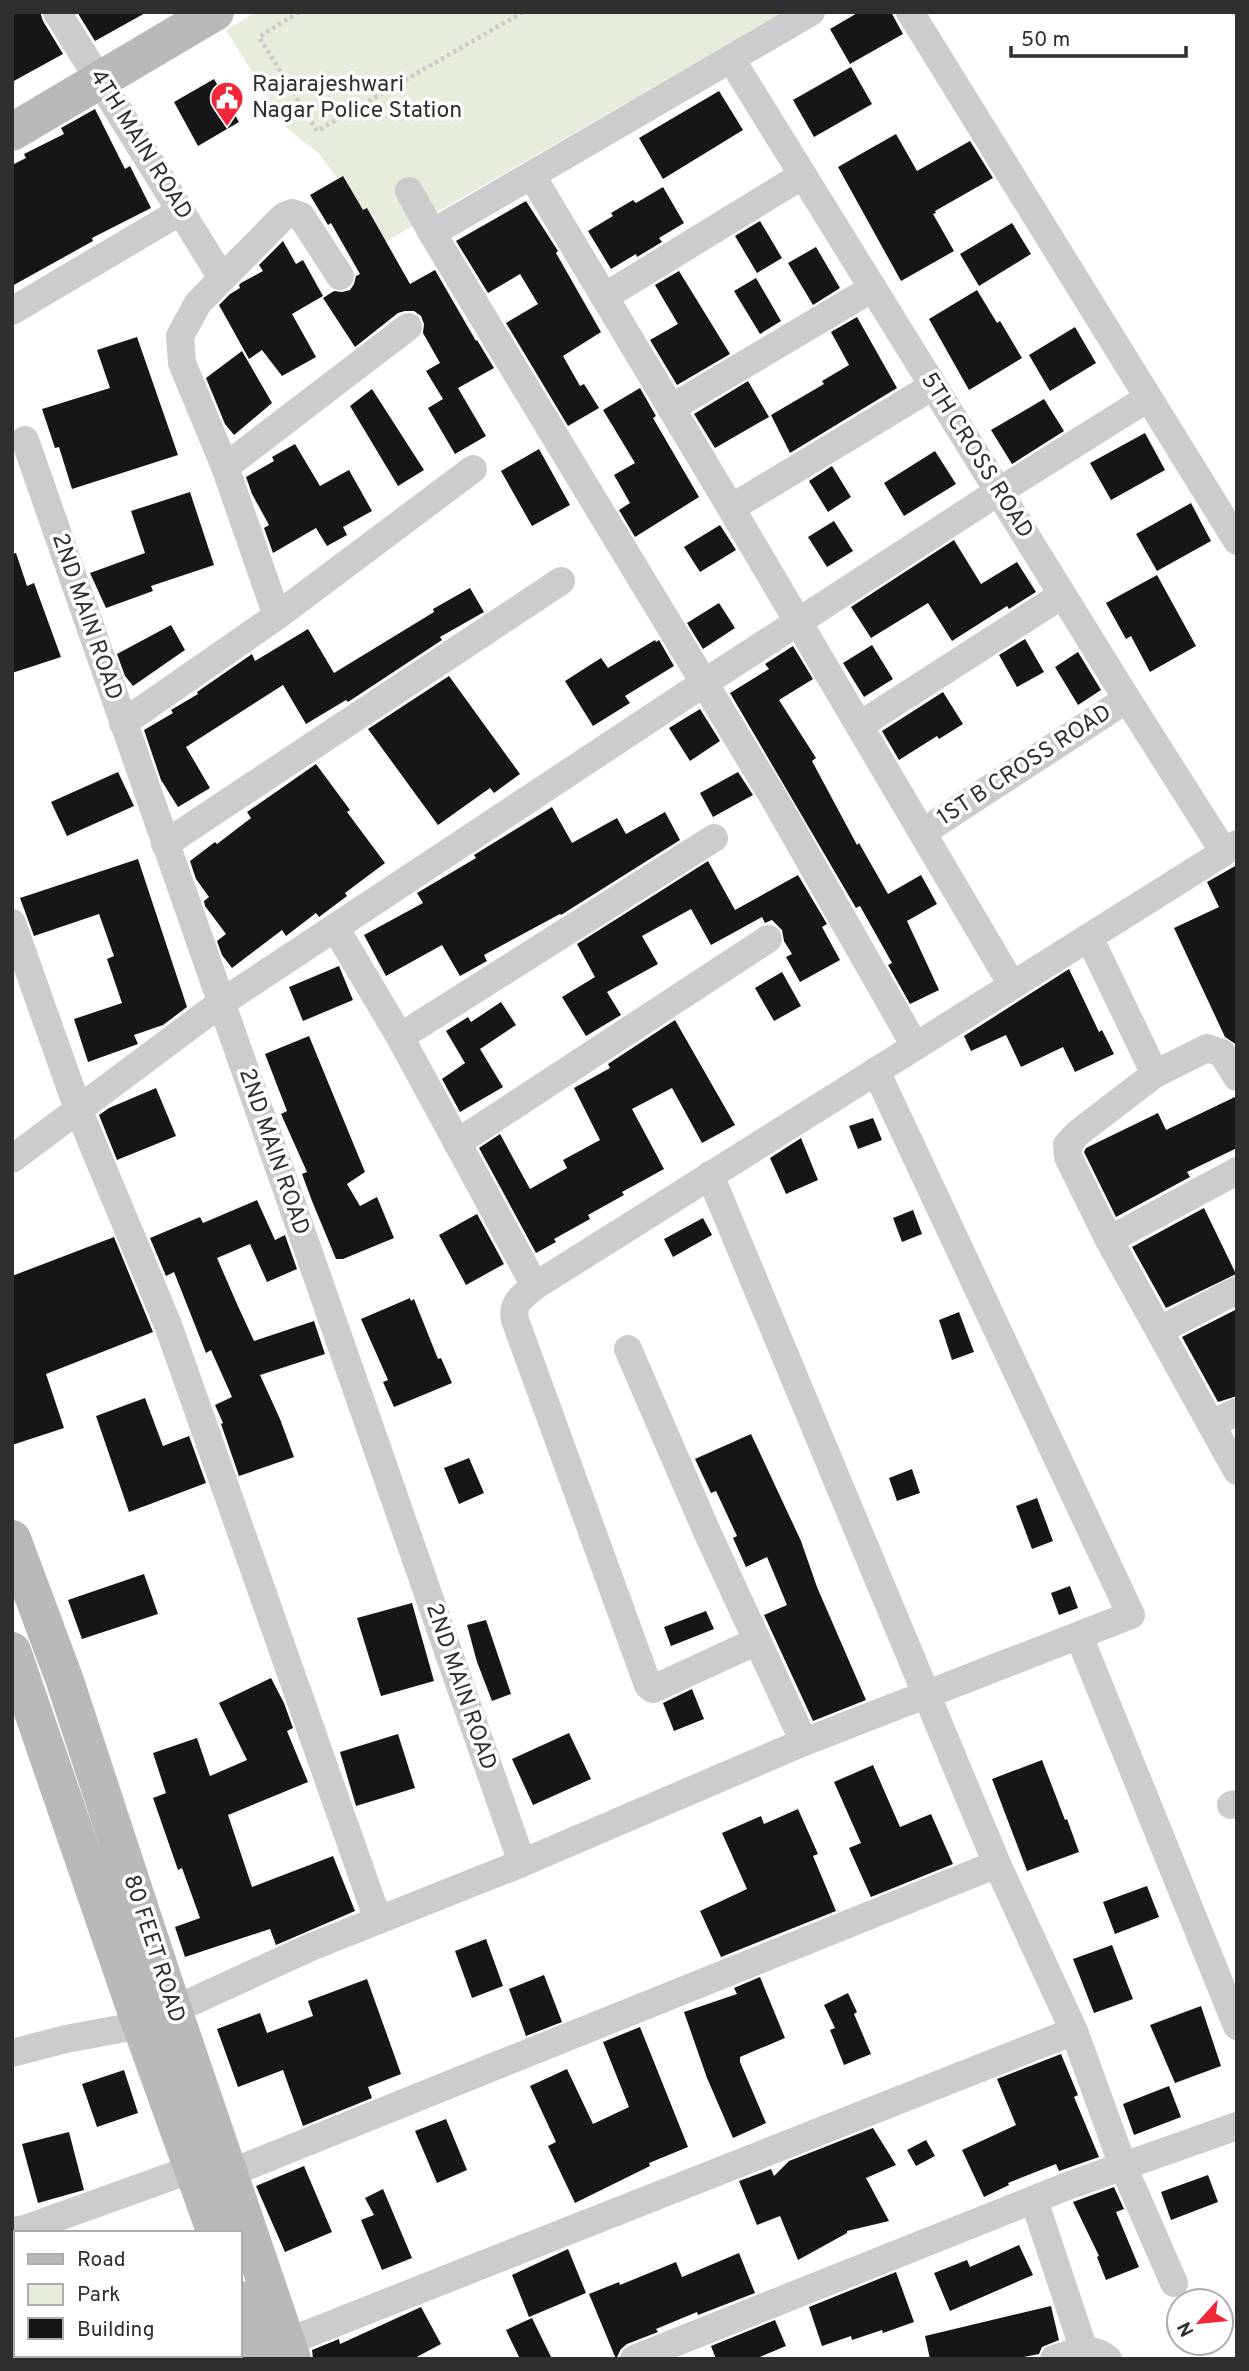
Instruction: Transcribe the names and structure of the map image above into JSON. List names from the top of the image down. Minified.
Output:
{"streets":{"main road":["80 FEET ROAD"],"street":["4TH MAIN ROAD","5TH CROSS ROAD","2ND MAIN ROAD","1ST B CROSS ROAD"]},"crossings":[["5TH CROSS ROAD","1ST B CROSS ROAD"]],"places":{"public building":["Rajarajeshwari Nagar Police Station"]},"legend":["Road","Park","Building"],"scale_bar":"50 m","north":"bottom left"}
